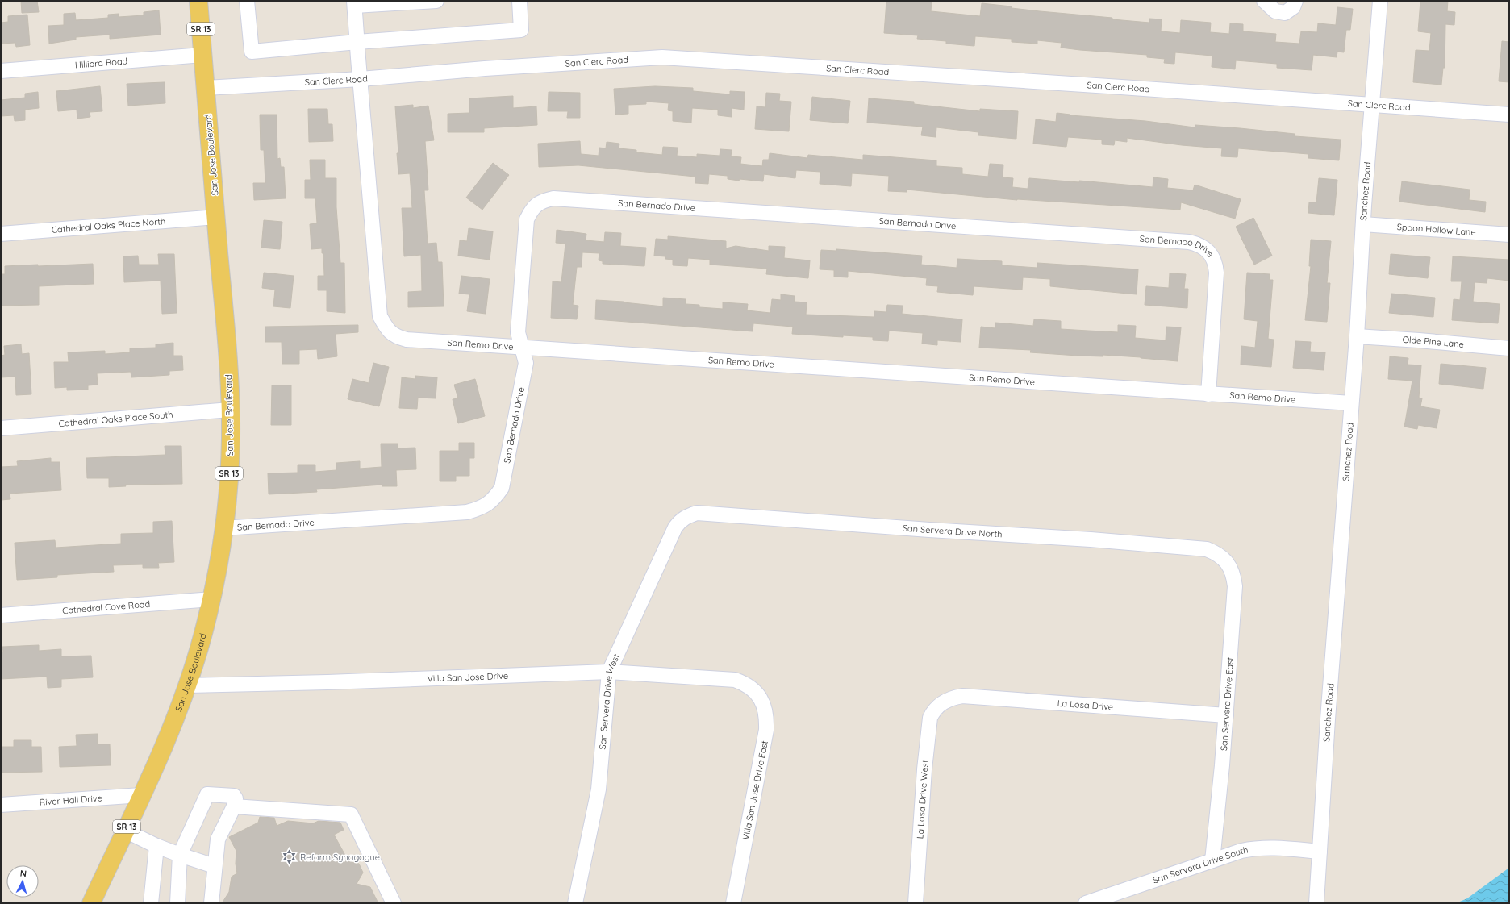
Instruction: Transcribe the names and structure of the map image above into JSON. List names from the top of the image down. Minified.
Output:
{"streets":{"main road":["SR 13","San Jose Boulevard"],"street":["San Clerc Road","Hilliard Road","Sanchez Road","San Bernado Drive","Cathedral Oaks Place North","Spoon Hollow Lane","Olde Pine Lane","San Remo Drive","Cathedral Oaks Place South","San Servera Drive North","Cathedral Cove Road","Villa San Jose Drive","San Servera Drive West","La Losa Drive","San Servera Drive East","Villa San Jose Drive East","La Losa Drive West","River Hall Drive","San Servera Drive South"]},"crossings":[["San Clerc Road","San Jose Boulevard"],["San Clerc Road","Sanchez Road"],["San Clerc Road","San Remo Drive"],["Hilliard Road","San Jose Boulevard"],["San Jose Boulevard","San Bernado Drive"],["San Jose Boulevard","Cathedral Oaks Place North"],["San Jose Boulevard","Cathedral Oaks Place South"],["San Jose Boulevard","Cathedral Cove Road"],["San Jose Boulevard","Villa San Jose Drive"],["San Jose Boulevard","River Hall Drive"],["Sanchez Road","Spoon Hollow Lane"],["Sanchez Road","Olde Pine Lane"],["Sanchez Road","San Remo Drive"],["Sanchez Road","San Servera Drive South"],["San Bernado Drive","San Remo Drive"],["San Servera Drive North","San Servera Drive West"],["San Servera Drive North","San Servera Drive East"],["Villa San Jose Drive","San Servera Drive West"],["Villa San Jose Drive","Villa San Jose Drive East"],["La Losa Drive","San Servera Drive East"],["La Losa Drive","La Losa Drive West"],["San Servera Drive East","San Servera Drive South"]],"places":{"synagogue":["Reform Synagogue"]},"north":"top"}
